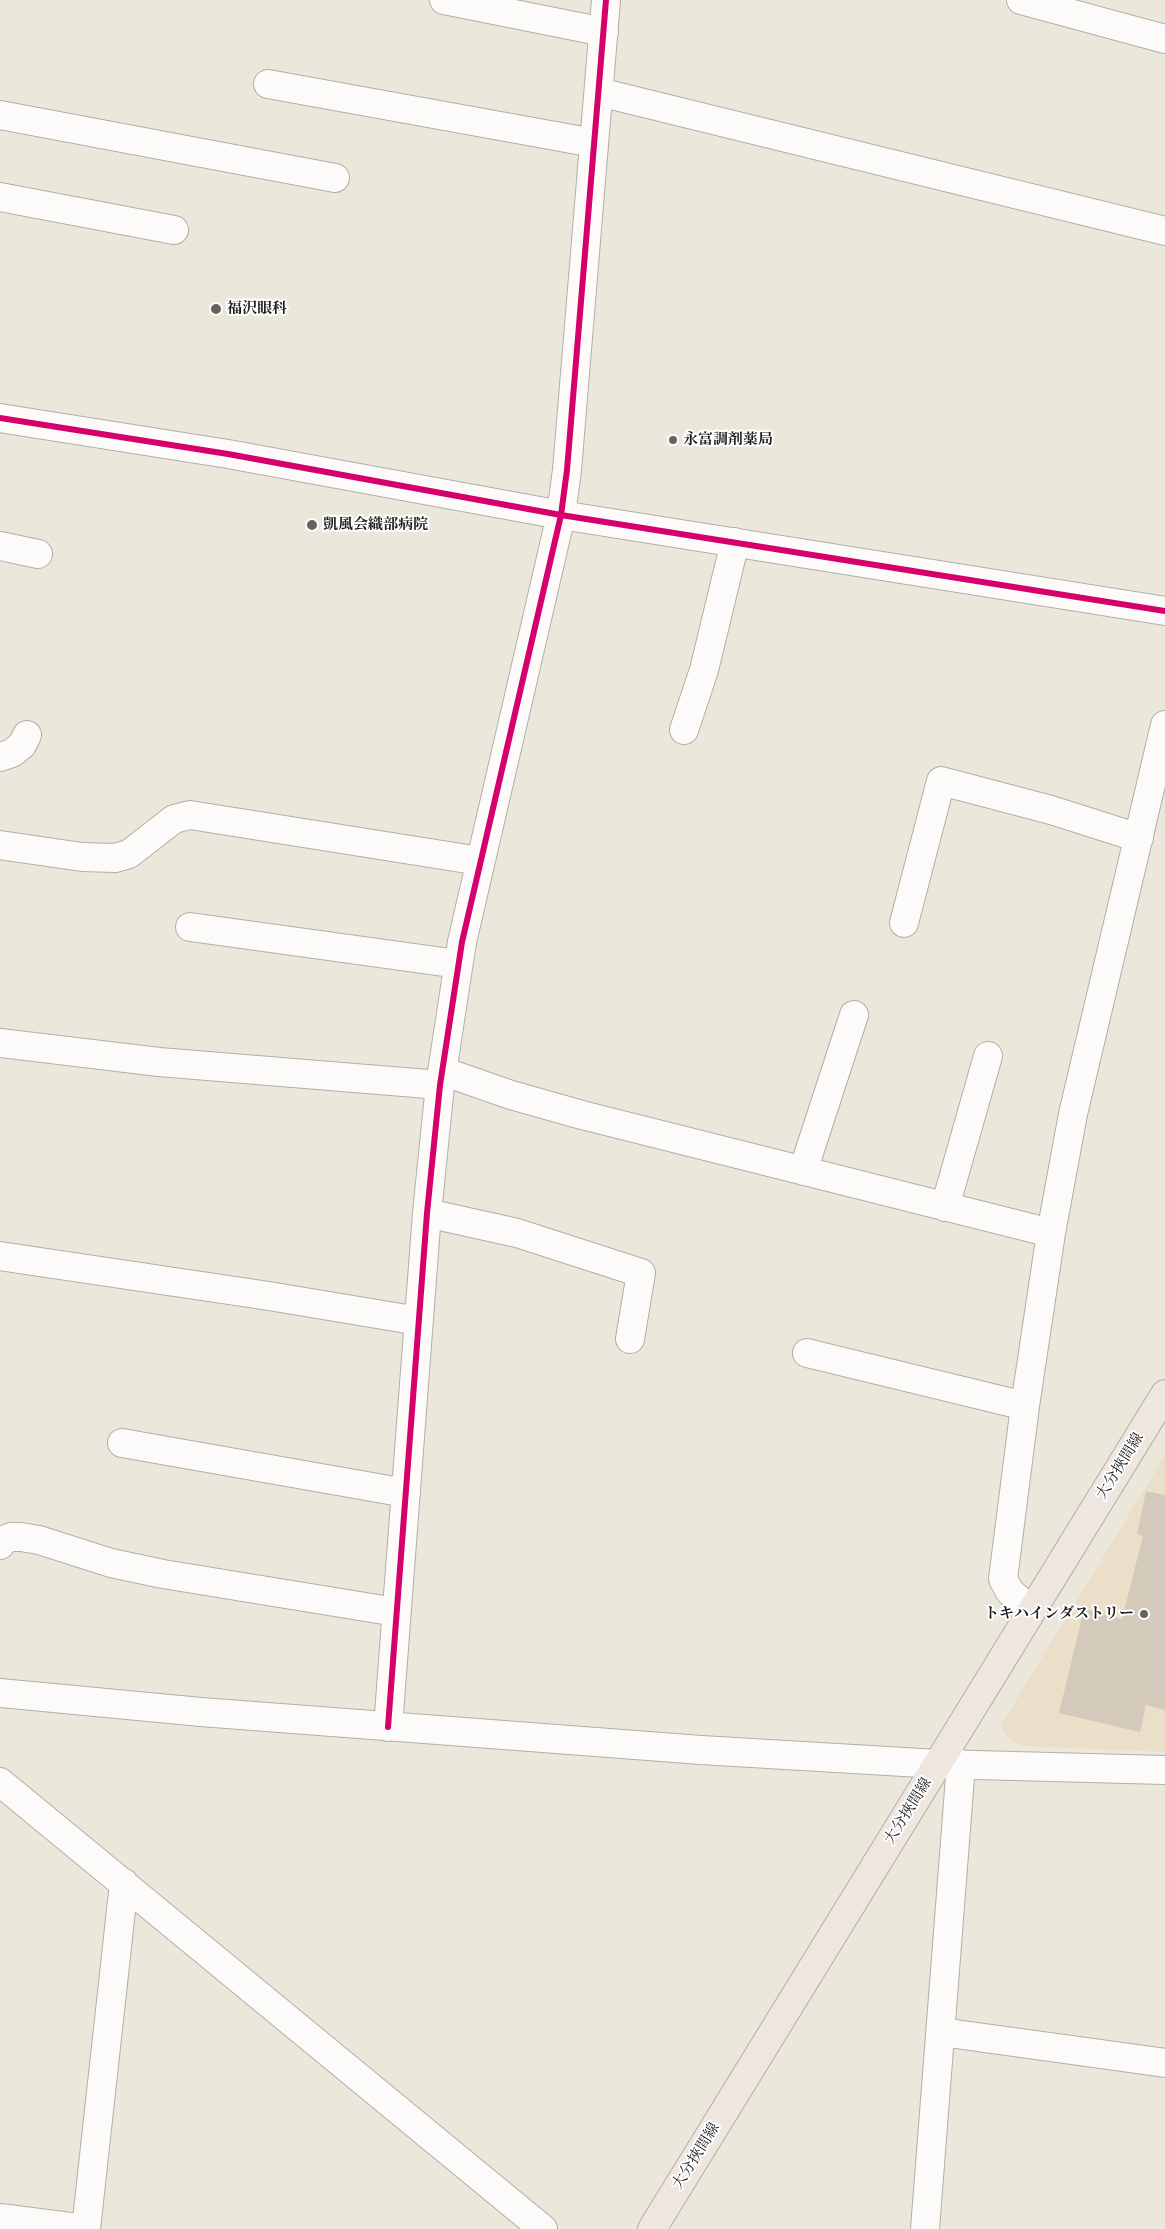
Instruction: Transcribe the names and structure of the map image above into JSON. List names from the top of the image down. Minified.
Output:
{"streets":{"main road":["大分挾間線"]},"places":["福沢眼科","永富調剤薬局","凱風会織部病院","トキハインダストリー"]}
